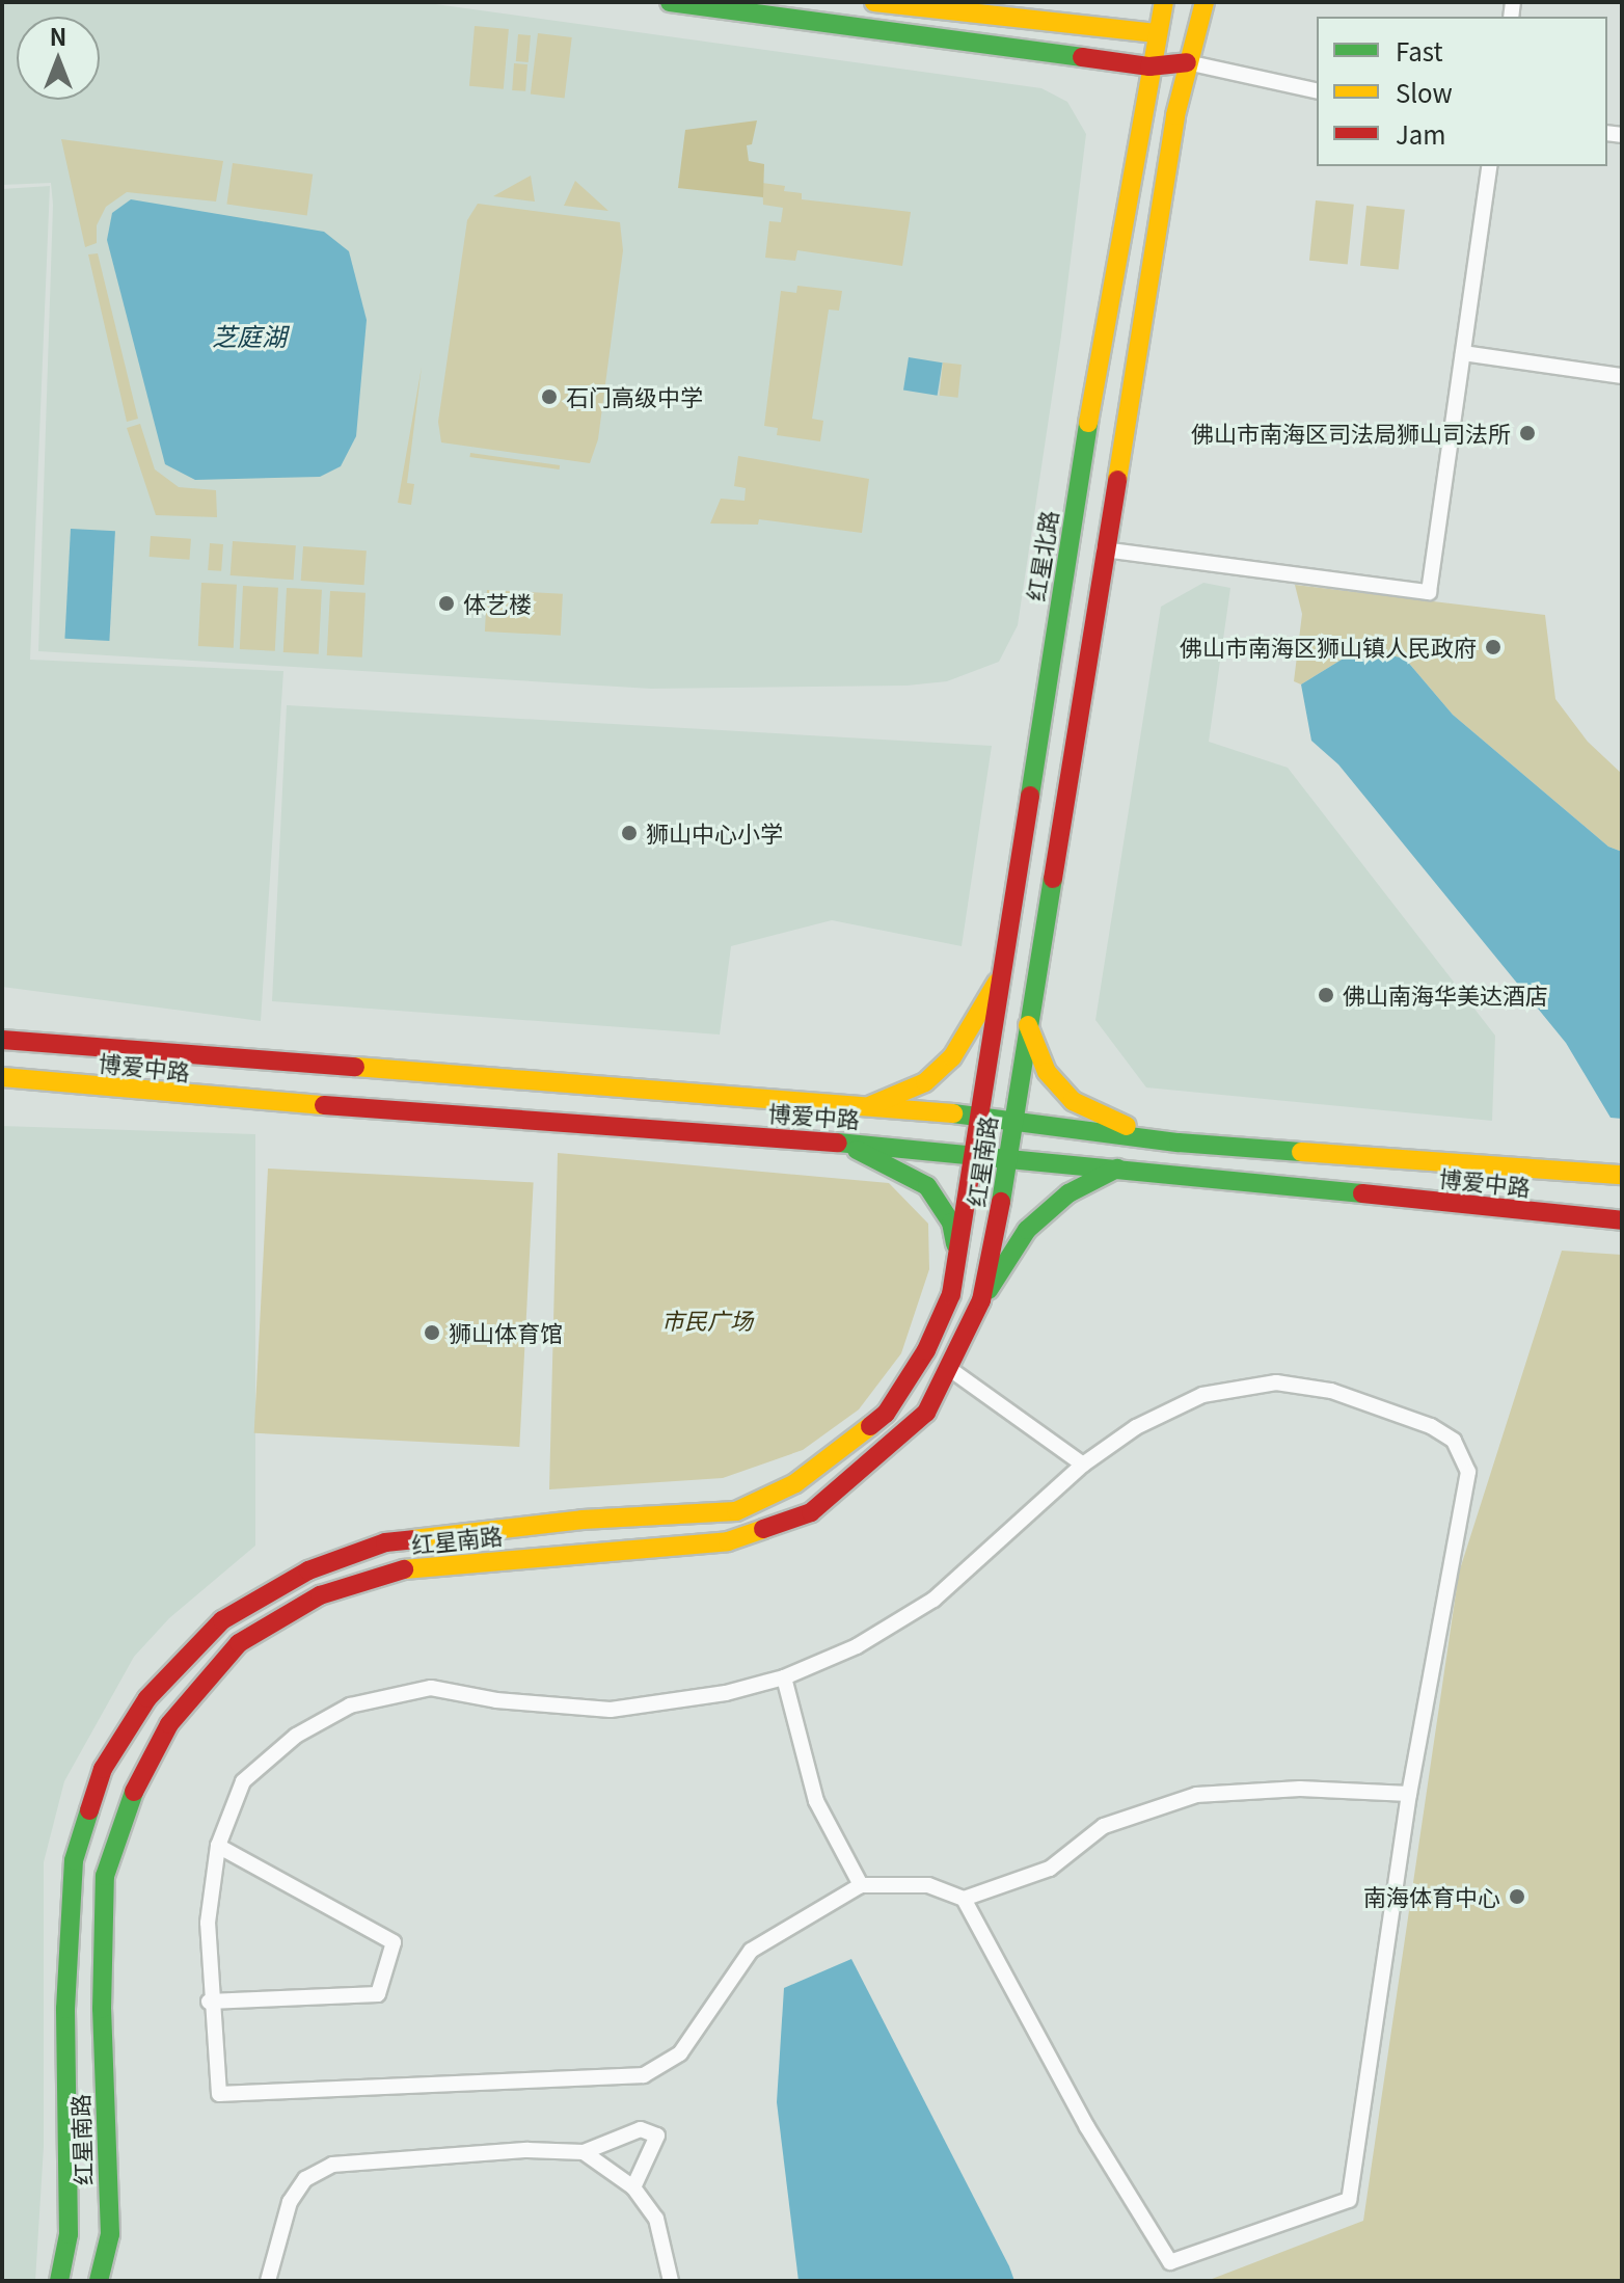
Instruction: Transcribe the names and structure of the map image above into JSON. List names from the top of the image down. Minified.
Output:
{"streets":{"main road":["红星北路","博爱中路","红星南路"]},"crossings":[["红星北路","博爱中路"],["红星北路","红星南路"],["博爱中路","红星南路"]],"water":["芝庭湖"],"parks":["市民广场"],"places":["石门高级中学","佛山市南海区司法局狮山司法所","体艺楼","佛山市南海区狮山镇人民政府","狮山中心小学","佛山南海华美达酒店","狮山体育馆","南海体育中心"],"legend":["Fast","Slow","Jam"],"north":"top"}
